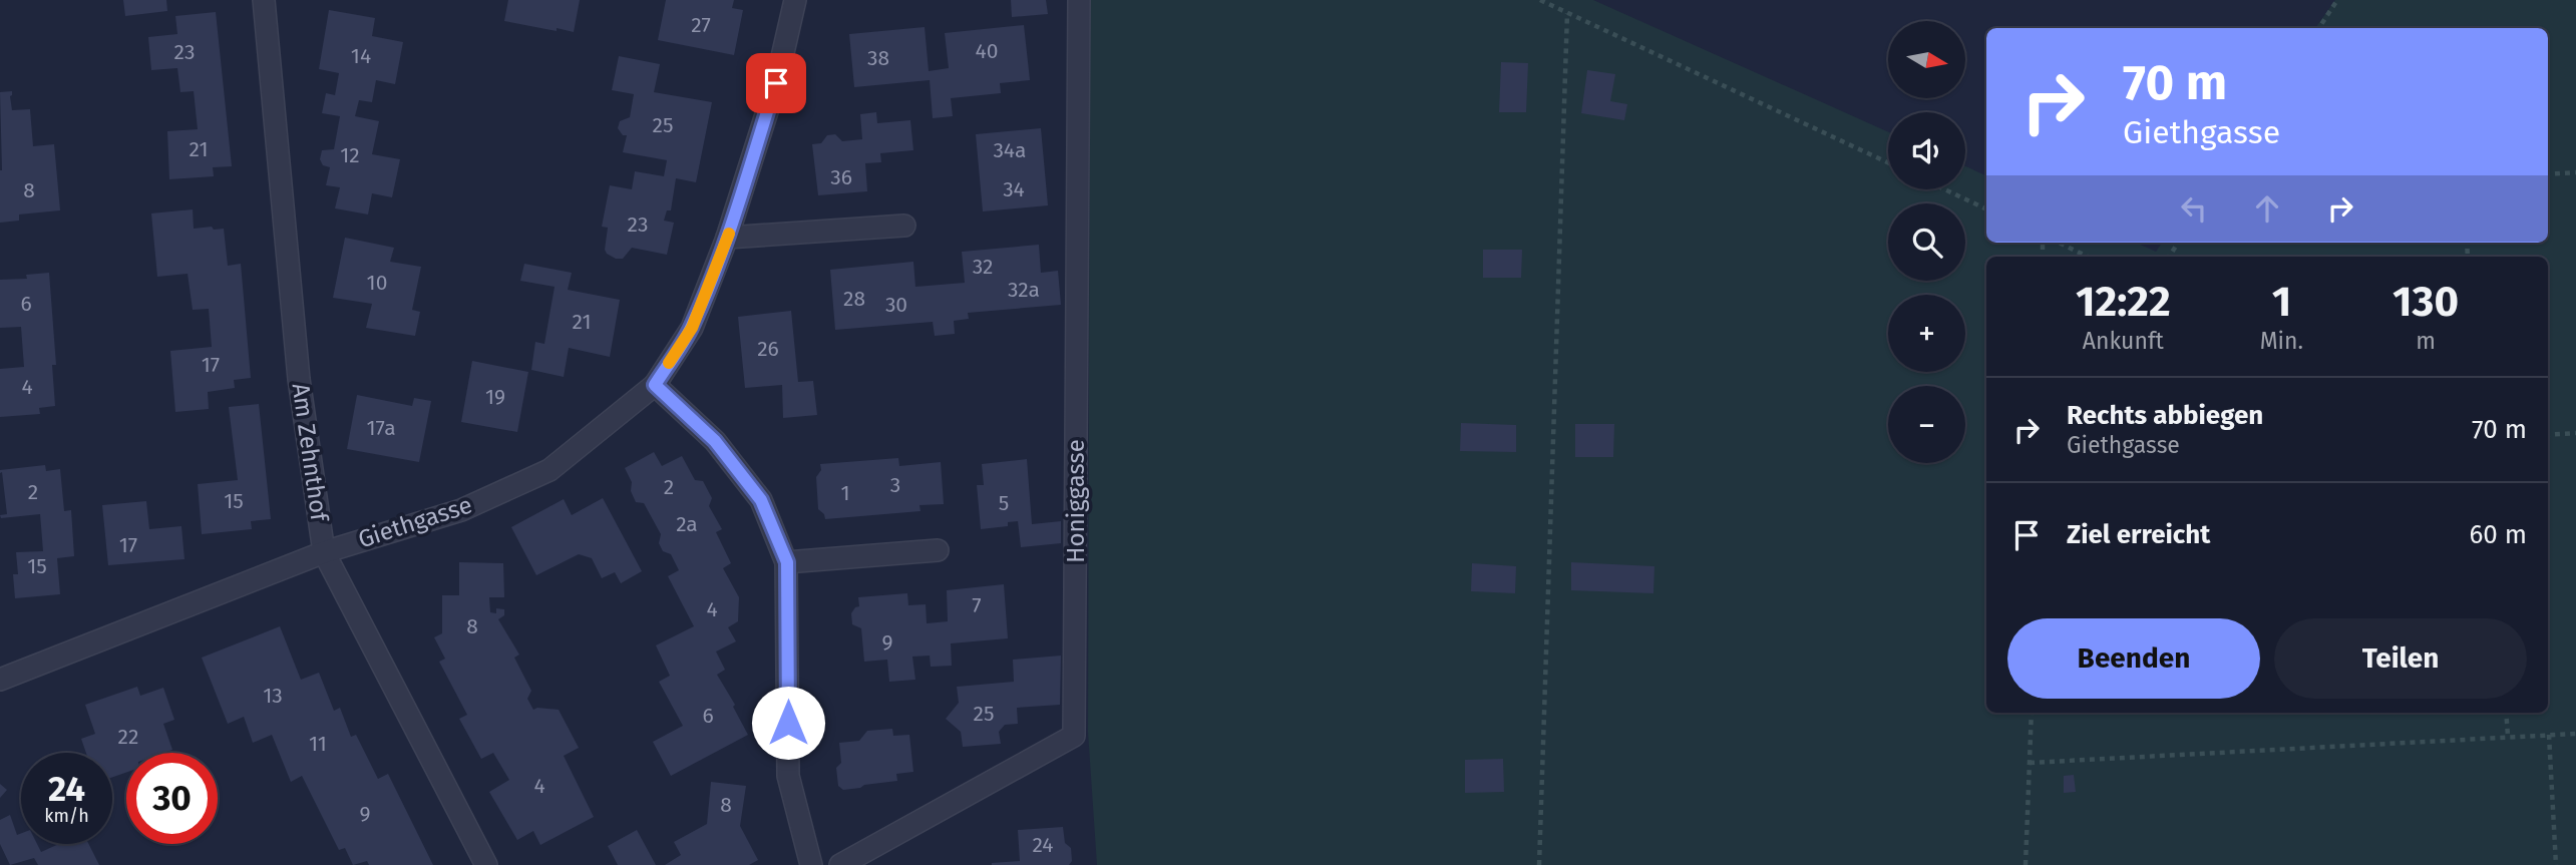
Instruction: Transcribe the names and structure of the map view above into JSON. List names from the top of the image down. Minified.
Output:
{"streets":{"street":["Am Zehnthof","Honiggasse","Giethgasse"]},"crossings":[["Am Zehnthof","Giethgasse"]],"house_numbers":["27","40","23","14","38","25","21","34a","12","36","34","8","23","32","10","32a","28","6","30","21","26","17","4","19","17a","3","2","2","1","15","5","2a","17","15","7","4","8","9","13","25","6","22","11","4","8","9","24"],"north":"right","page":{"map_buttons":["+","−"],"turn":["70 m","Giethgasse"],"eta":["12:22","Ankunft","1","Min.","130","m"],"list":[{"name":"Rechts abbiegen","note":"Giethgasse","value":"70 m"},{"name":"Ziel erreicht","value":"60 m"}],"buttons":["Beenden","Teilen"],"speed":"24 km/h","limit":"30"}}
